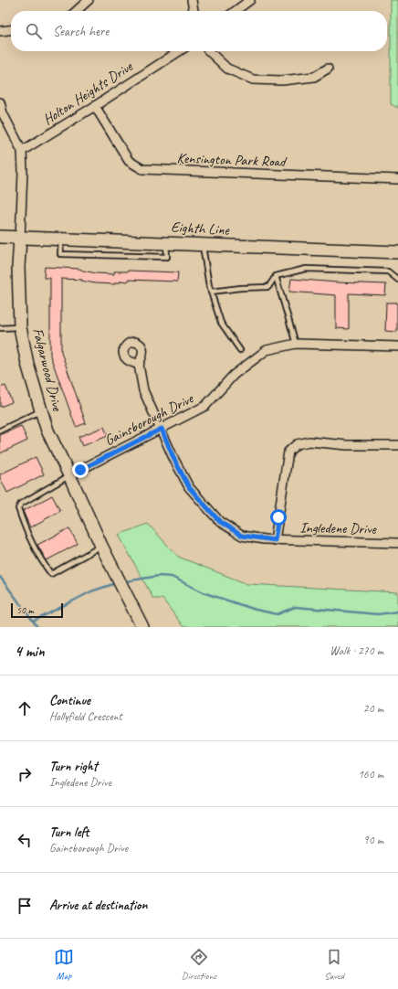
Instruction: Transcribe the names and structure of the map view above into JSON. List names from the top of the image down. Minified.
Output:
{"streets":{"street":["Holton Heights Drive","Kensington Park Road","Eighth Line","Falgarwood Drive","Gainsborough Drive","Ingledene Drive"]},"crossings":[["Holton Heights Drive","Kensington Park Road"],["Holton Heights Drive","Falgarwood Drive"],["Eighth Line","Falgarwood Drive"],["Falgarwood Drive","Gainsborough Drive"],["Gainsborough Drive","Ingledene Drive"]],"scale_bar":"50 m","page":{"search":"Search here","scale":"50 m","heading":["4 min","Walk · 270 m"],"list":[["Continue","Hollyfield Crescent","20 m"],["Turn right","Ingledene Drive","160 m"],["Turn left","Gainsborough Drive","90 m"],"Arrive at destination"],"nav":["Map","Directions","Saved"]}}
